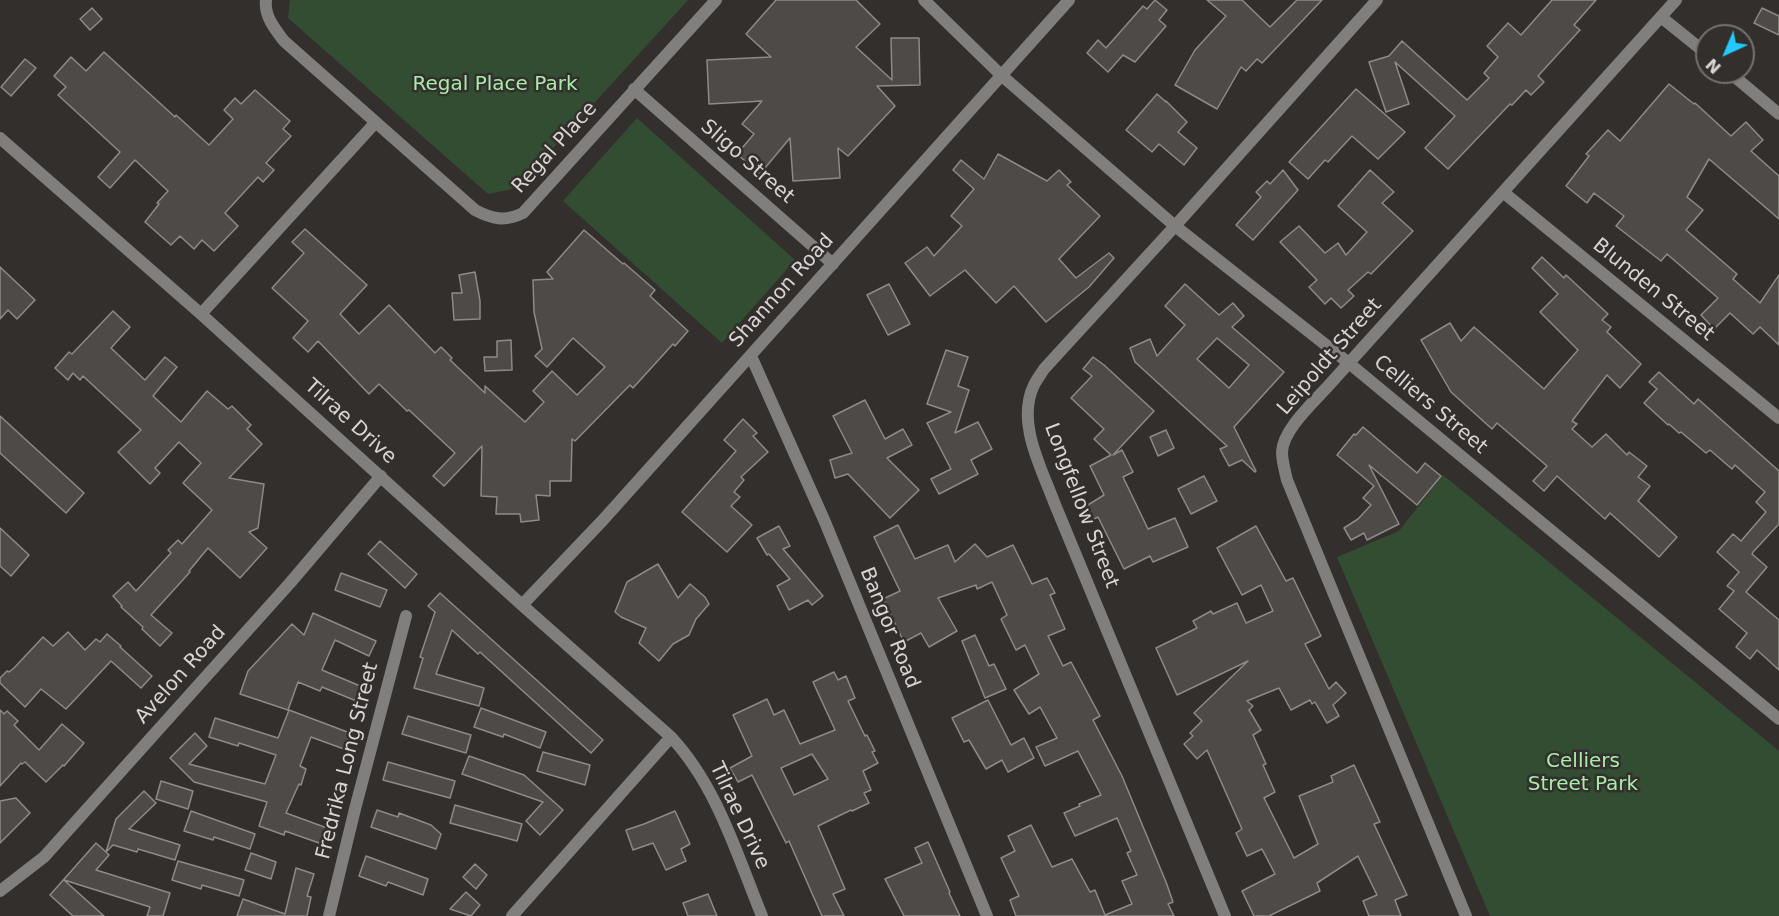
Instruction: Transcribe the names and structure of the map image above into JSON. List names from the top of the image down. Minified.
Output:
{"streets":{"street":["Regal Place","Sligo Street","Blunden Street","Shannon Road","Leipoldt Street","Celliers Street","Tilrae Drive","Longfellow Street","Bangor Road","Avelon Road","Fredrika Long Street"]},"crossings":[["Regal Place","Sligo Street"],["Sligo Street","Shannon Road"],["Blunden Street","Leipoldt Street"],["Shannon Road","Celliers Street"],["Shannon Road","Tilrae Drive"],["Shannon Road","Bangor Road"],["Leipoldt Street","Celliers Street"],["Celliers Street","Longfellow Street"],["Tilrae Drive","Avelon Road"]],"parks":["Regal Place Park","Celliers Street Park"],"north":"bottom left"}
